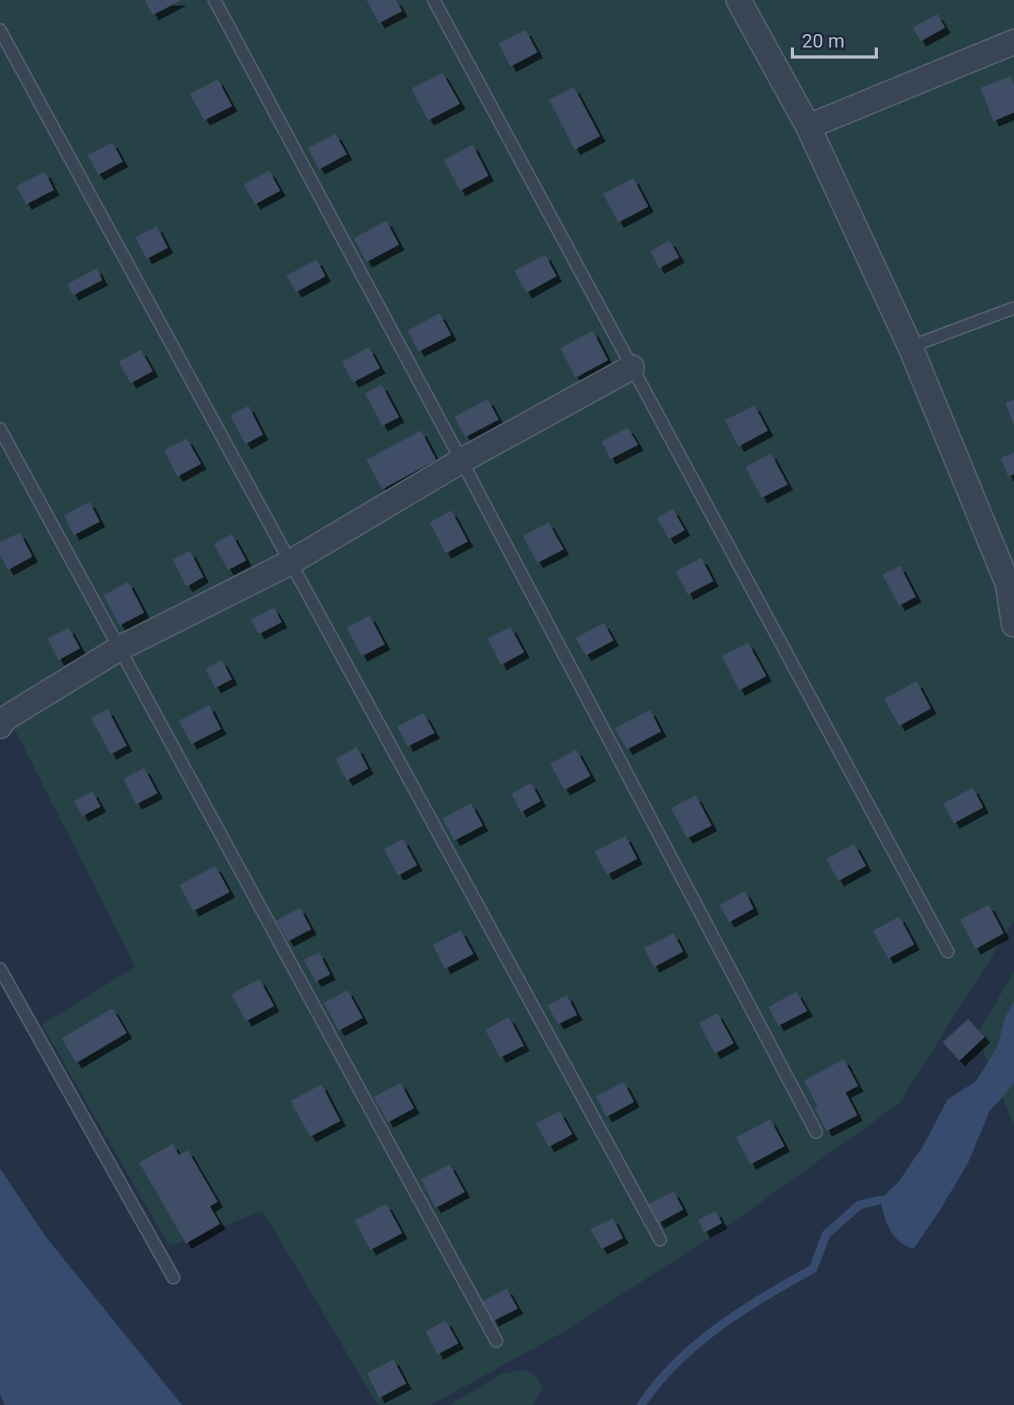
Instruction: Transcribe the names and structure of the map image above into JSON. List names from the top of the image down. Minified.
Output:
{"scale_bar":"20 m"}
